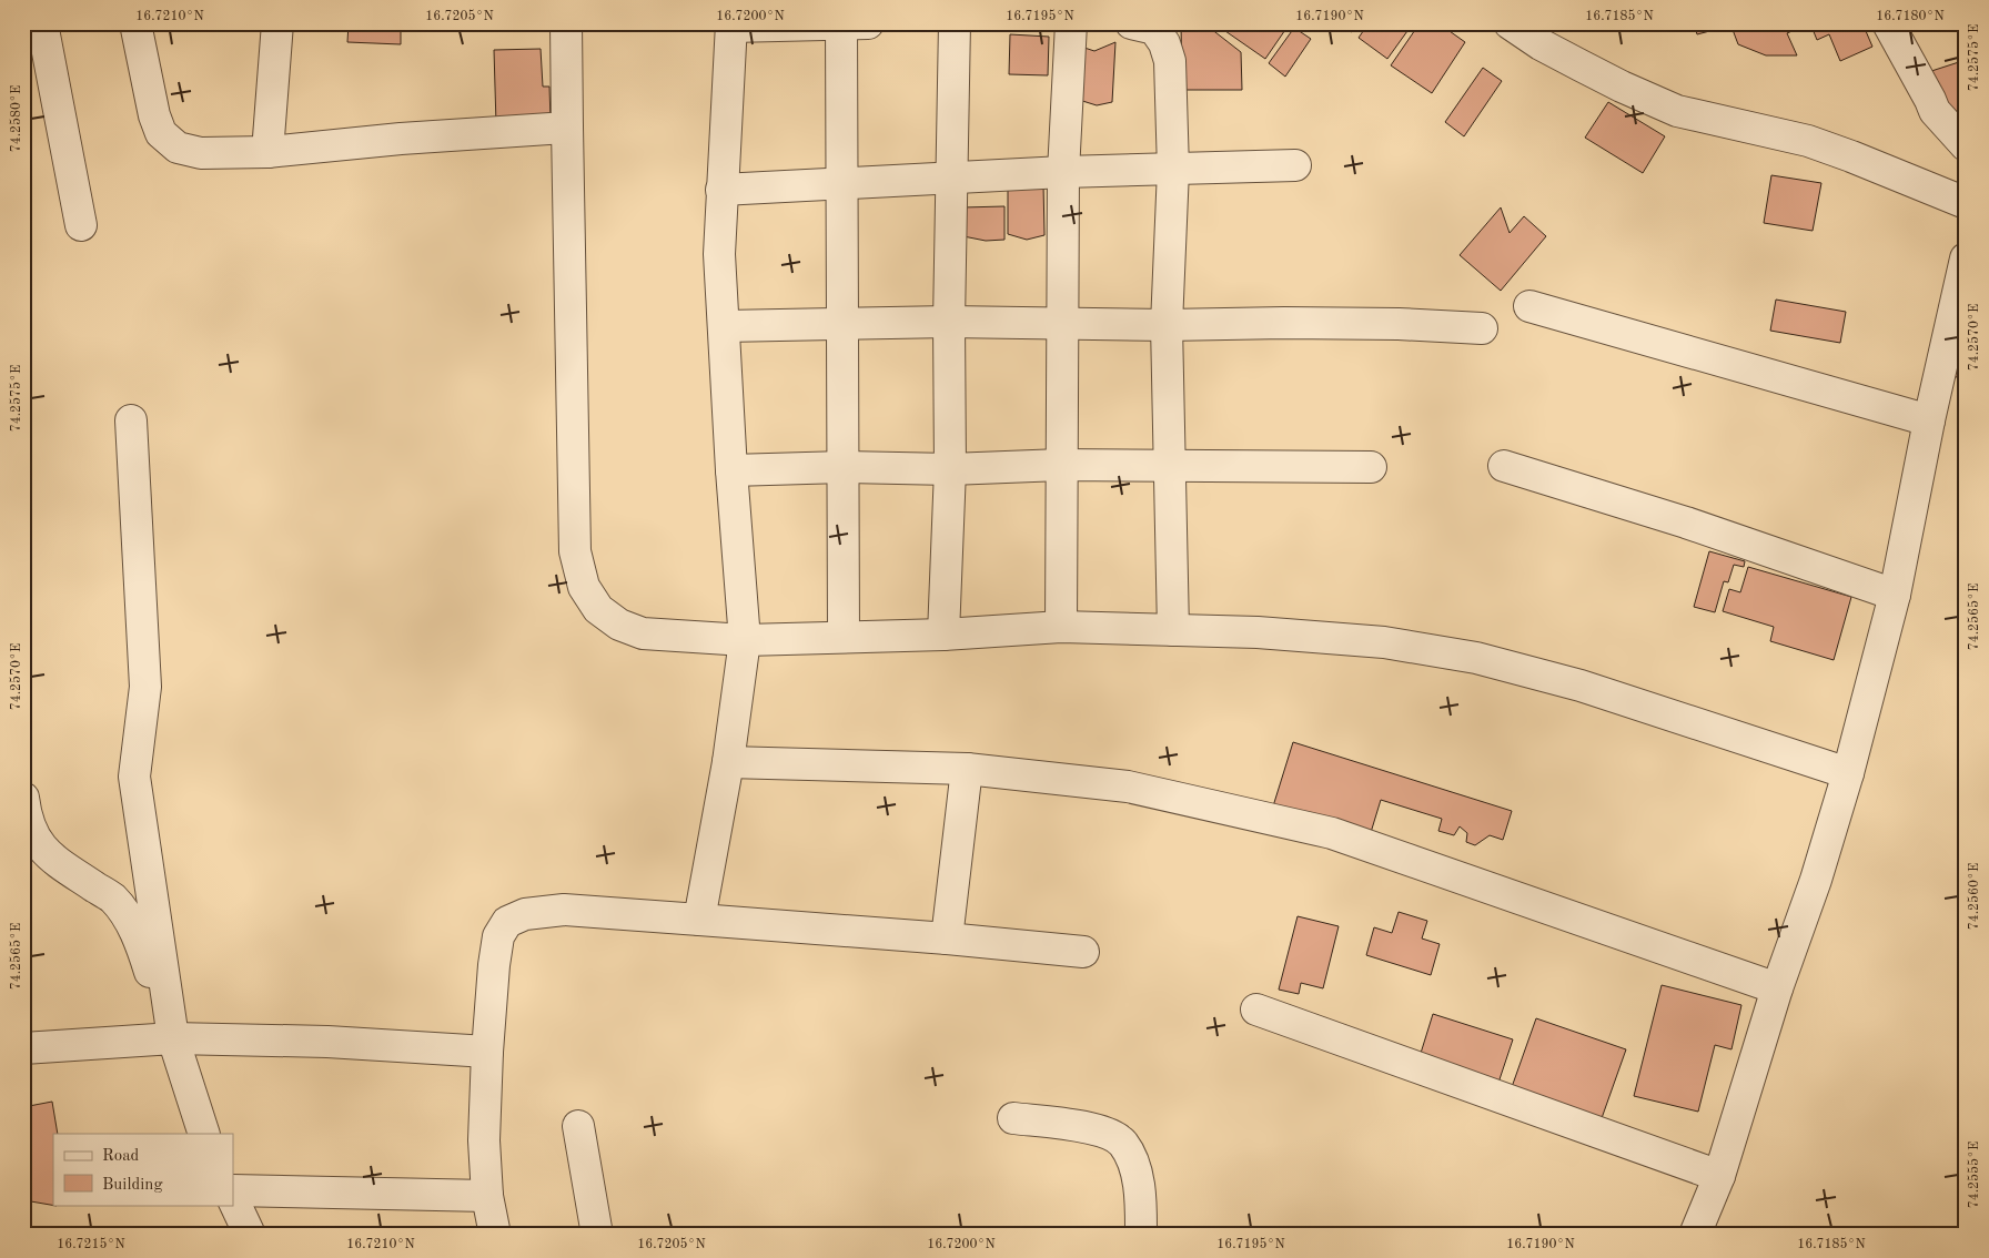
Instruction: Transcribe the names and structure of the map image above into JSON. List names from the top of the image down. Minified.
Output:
{"legend":["Road","Building"],"coordinates":["16.7210°N","16.7205°N","16.7200°N","16.7195°N","16.7190°N","16.7185°N","16.7180°N","74.2575°E","74.2580°E","74.2570°E","74.2565°E","74.2560°E","74.2555°E","16.7215°N"]}
